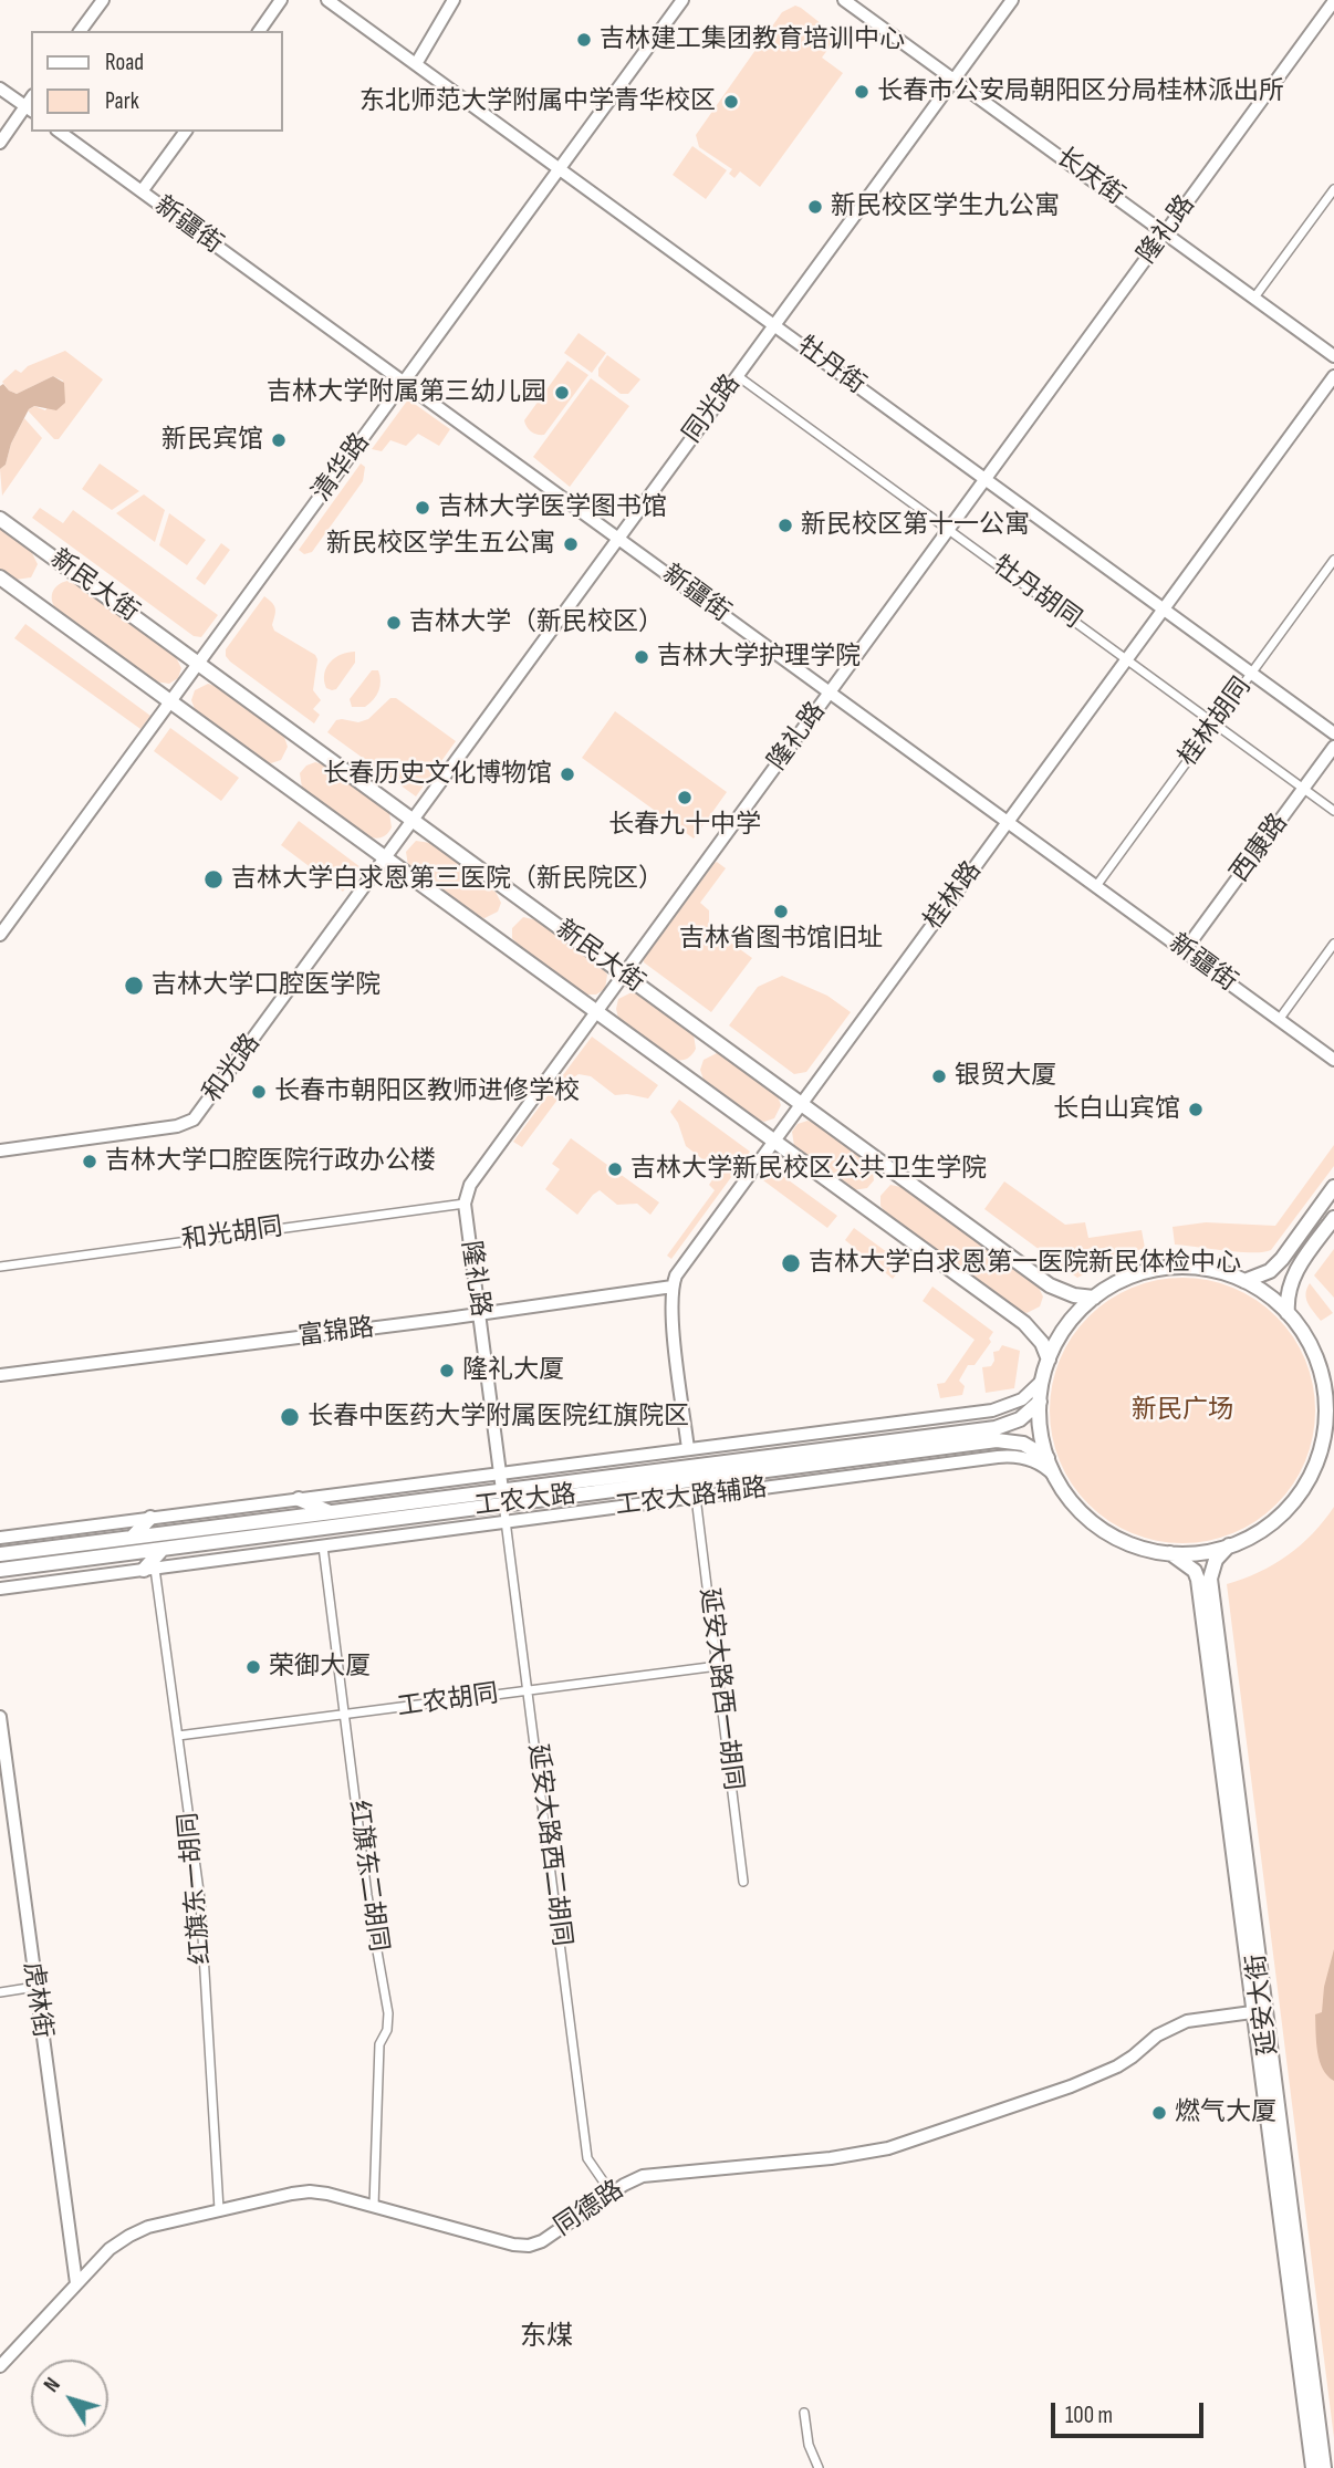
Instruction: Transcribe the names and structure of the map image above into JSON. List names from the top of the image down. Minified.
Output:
{"streets":{"main road":["新民大街","工农大路","延安大街"],"street":["长庆街","新疆街","隆礼路","牡丹街","同光路","清华路","牡丹胡同","桂林胡同","西康路","桂林路","和光路","和光胡同","富锦路","工农大路辅路","延安大路西一胡同","工农胡同","延安大路西二胡同","红旗东二胡同","红旗东一胡同","虎林街","同德路"]},"crossings":[["长庆街","隆礼路"],["长庆街","同光路"],["新疆街","隆礼路"],["新疆街","同光路"],["新疆街","清华路"],["新疆街","桂林胡同"],["新疆街","西康路"],["新疆街","桂林路"],["隆礼路","牡丹街"],["隆礼路","新民大街"],["隆礼路","牡丹胡同"],["隆礼路","和光胡同"],["隆礼路","富锦路"],["隆礼路","工农大路辅路"],["隆礼路","工农大路"],["隆礼路","延安大路西二胡同"],["牡丹街","同光路"],["牡丹街","清华路"],["牡丹街","桂林胡同"],["牡丹街","桂林路"],["同光路","新民大街"],["同光路","牡丹胡同"],["同光路","和光路"],["清华路","新民大街"],["新民大街","桂林路"],["新民大街","和光路"],["牡丹胡同","桂林胡同"],["牡丹胡同","西康路"],["牡丹胡同","桂林路"],["桂林路","富锦路"],["工农大路辅路","延安大路西一胡同"],["工农大路辅路","延安大路西二胡同"],["工农大路辅路","红旗东二胡同"],["工农大路辅路","红旗东一胡同"],["工农大路","延安大路西二胡同"],["延安大路西一胡同","工农胡同"],["工农胡同","延安大路西二胡同"],["工农胡同","红旗东二胡同"],["工农胡同","红旗东一胡同"],["延安大路西二胡同","同德路"],["红旗东二胡同","同德路"],["红旗东一胡同","同德路"],["虎林街","同德路"],["延安大街","同德路"]],"districts":["东煤"],"parks":["新民广场"],"places":["吉林建工集团教育培训中心","长春市公安局朝阳区分局桂林派出所","东北师范大学附属中学青华校区","新民校区学生九公寓","吉林大学附属第三幼儿园","新民宾馆","吉林大学医学图书馆","新民校区第十一公寓","新民校区学生五公寓","吉林大学（新民校区）","吉林大学护理学院","长春历史文化博物馆","长春九十中学","吉林大学白求恩第三医院（新民院区）","吉林省图书馆旧址","吉林大学口腔医学院","银贸大厦","长春市朝阳区教师进修学校","长白山宾馆","吉林大学口腔医院行政办公楼","吉林大学新民校区公共卫生学院","吉林大学白求恩第一医院新民体检中心","隆礼大厦","长春中医药大学附属医院红旗院区","荣御大厦","燃气大厦"],"legend":["Road","Park"],"scale_bar":"100 m","north":"top left"}
